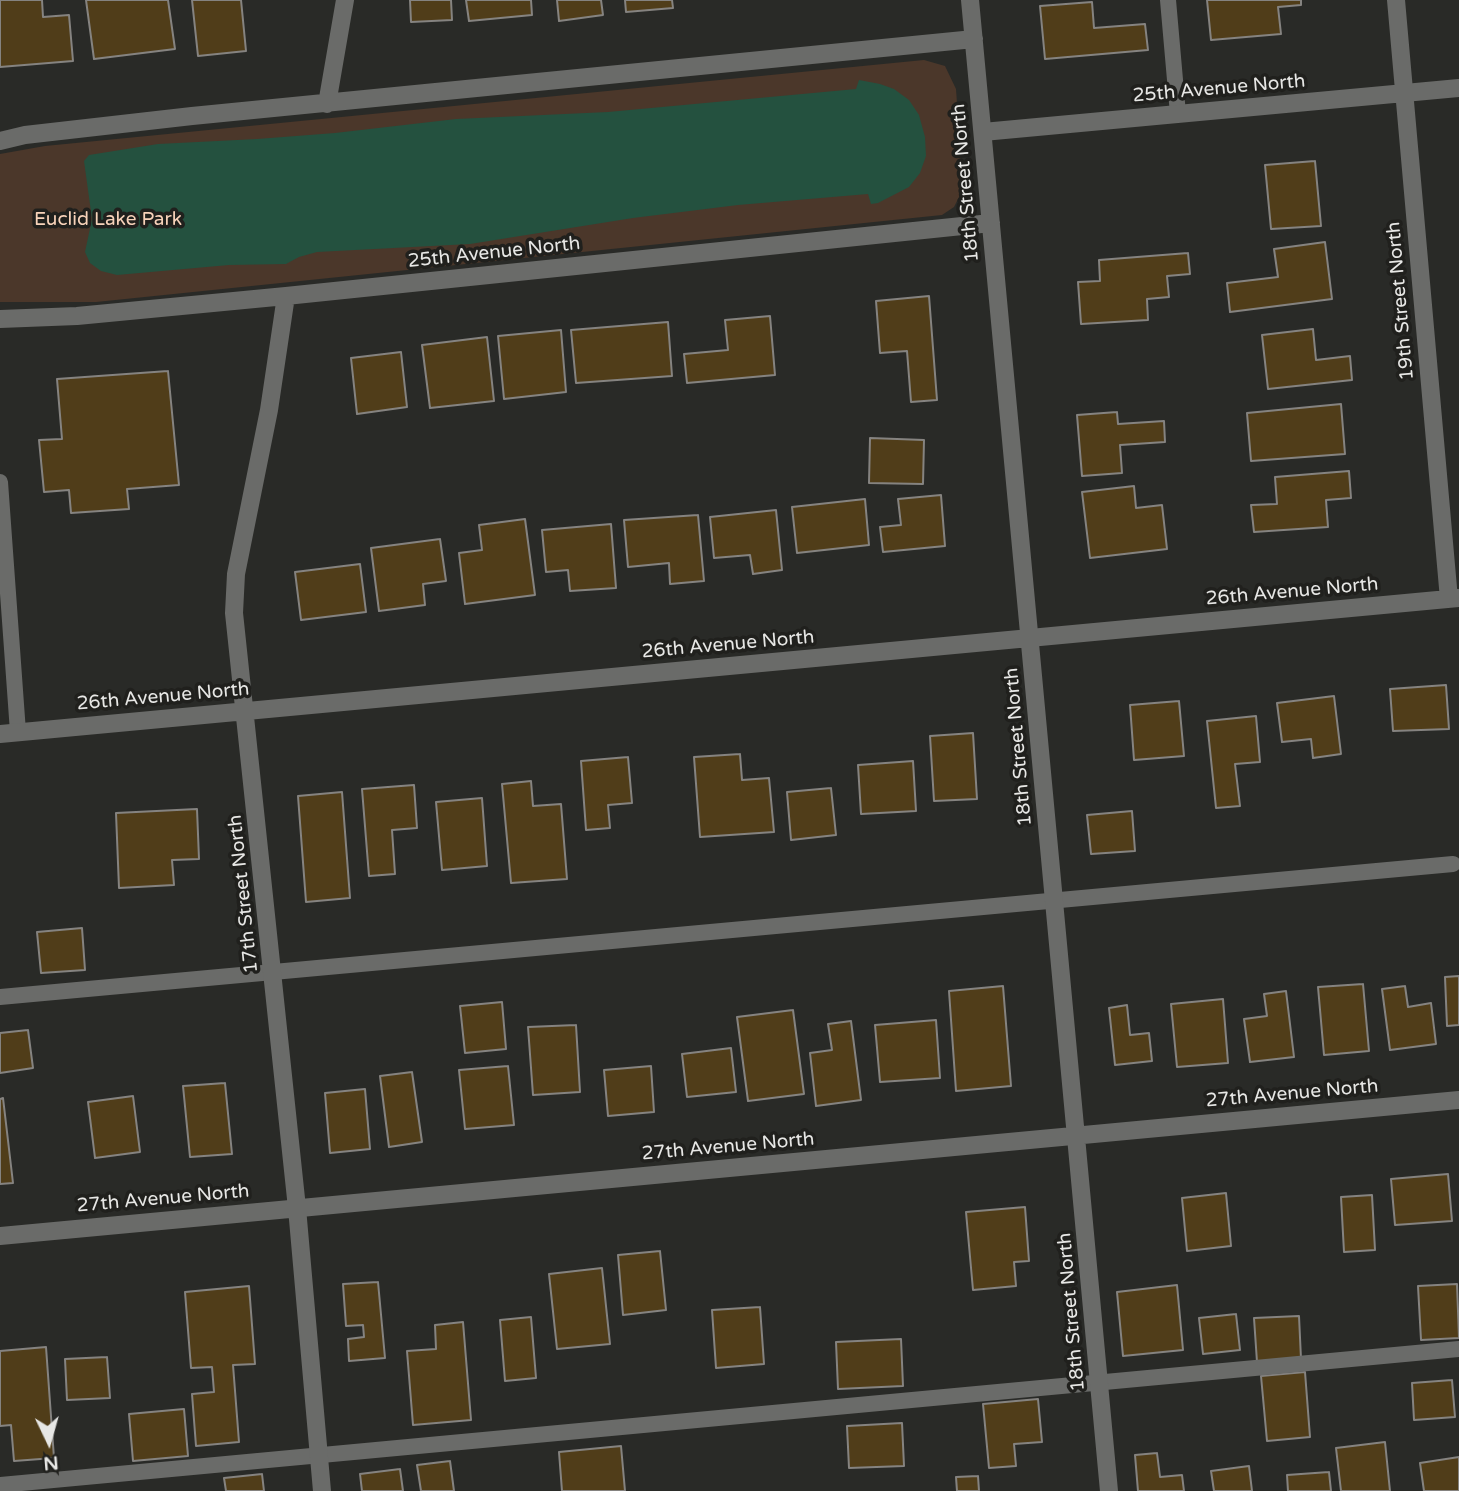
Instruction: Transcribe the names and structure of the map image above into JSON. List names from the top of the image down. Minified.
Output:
{"streets":{"street":["25th Avenue North","18th Street North","19th Street North","26th Avenue North","17th Street North","27th Avenue North"]},"crossings":[["25th Avenue North","18th Street North"],["25th Avenue North","19th Street North"],["25th Avenue North","17th Street North"],["18th Street North","26th Avenue North"],["18th Street North","27th Avenue North"],["19th Street North","26th Avenue North"],["26th Avenue North","17th Street North"],["17th Street North","27th Avenue North"]],"parks":["Euclid Lake Park"],"north":"bottom"}
